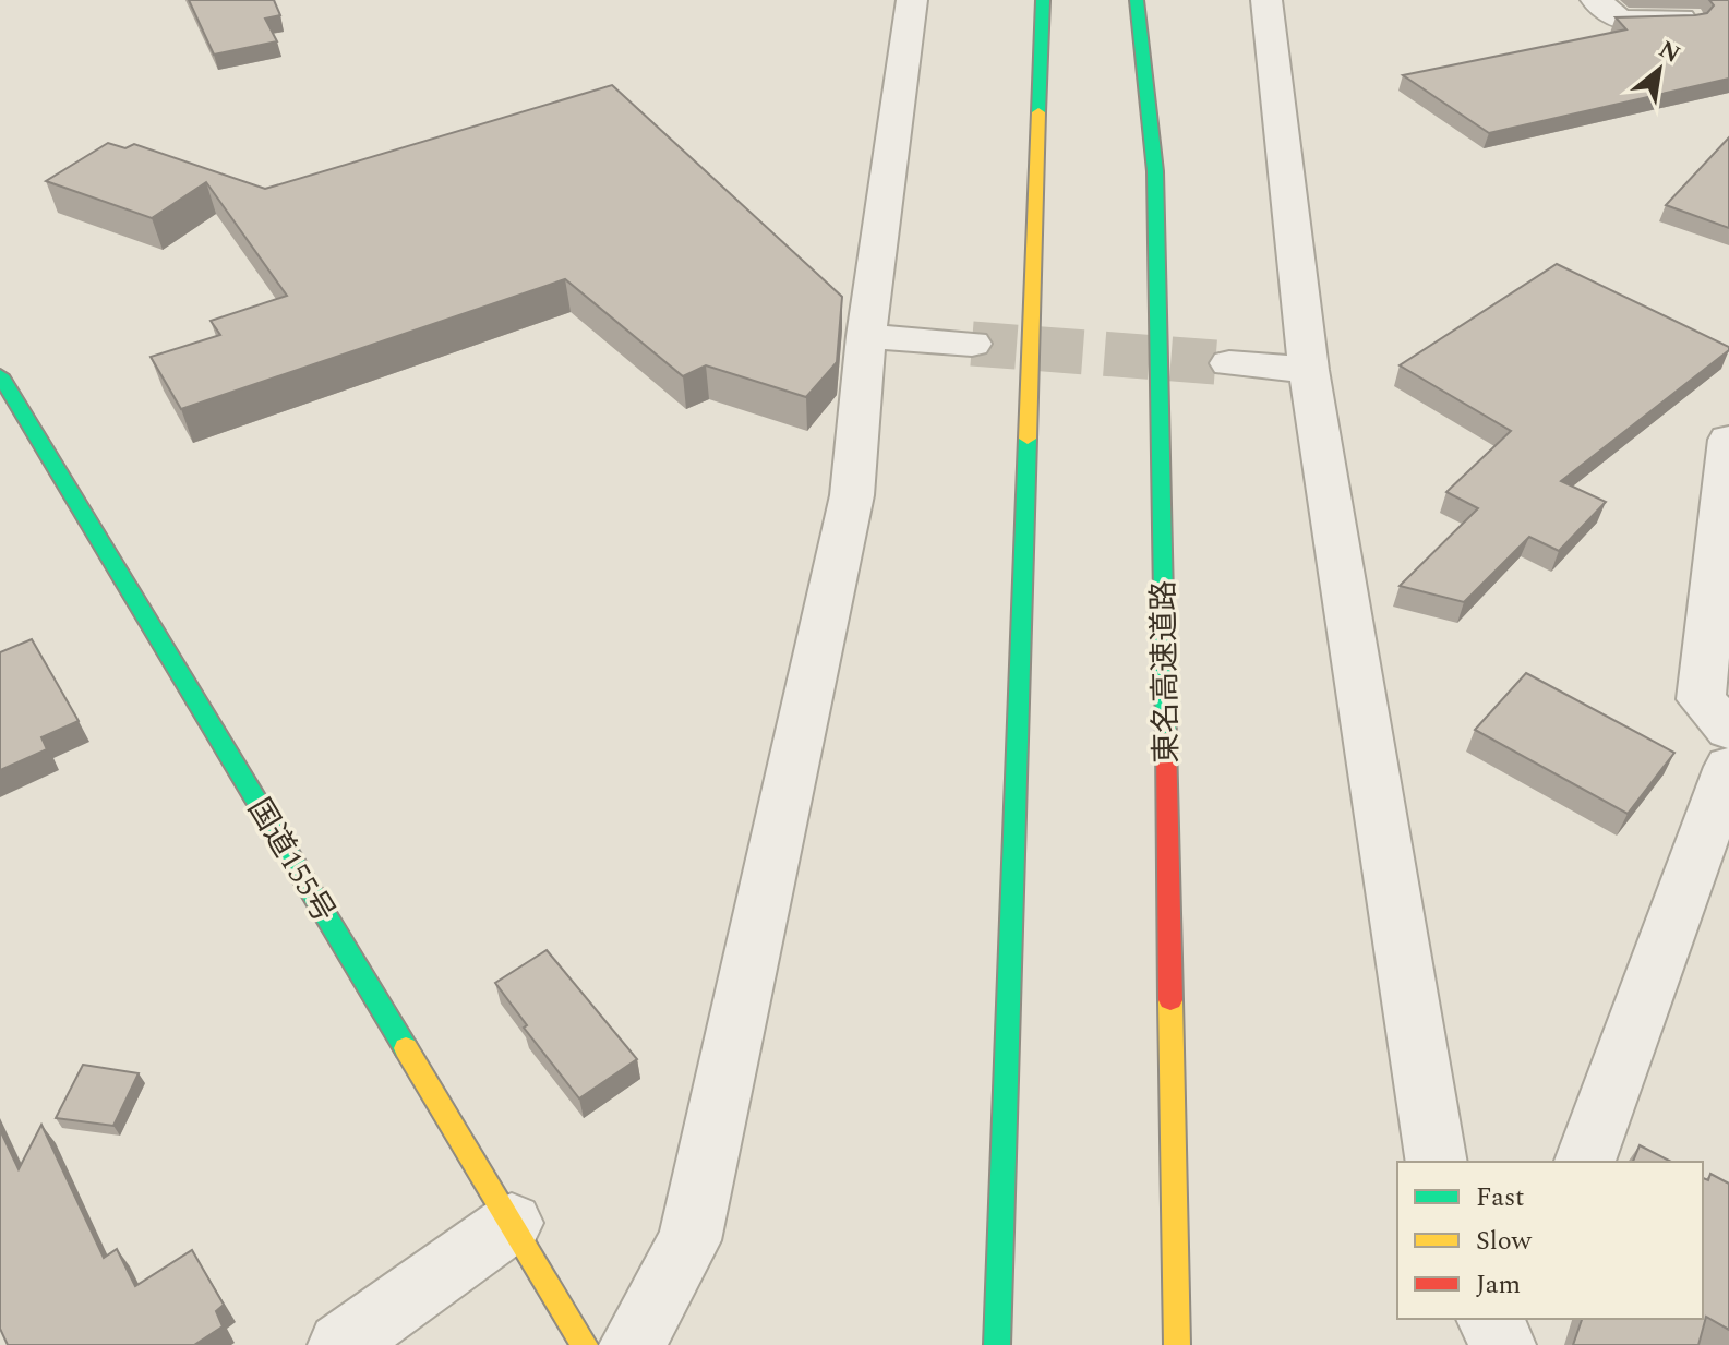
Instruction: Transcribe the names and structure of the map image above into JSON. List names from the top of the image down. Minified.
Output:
{"streets":{"highway":["東名高速道路","国道155号"]},"legend":["Fast","Slow","Jam"],"north":"top right"}
